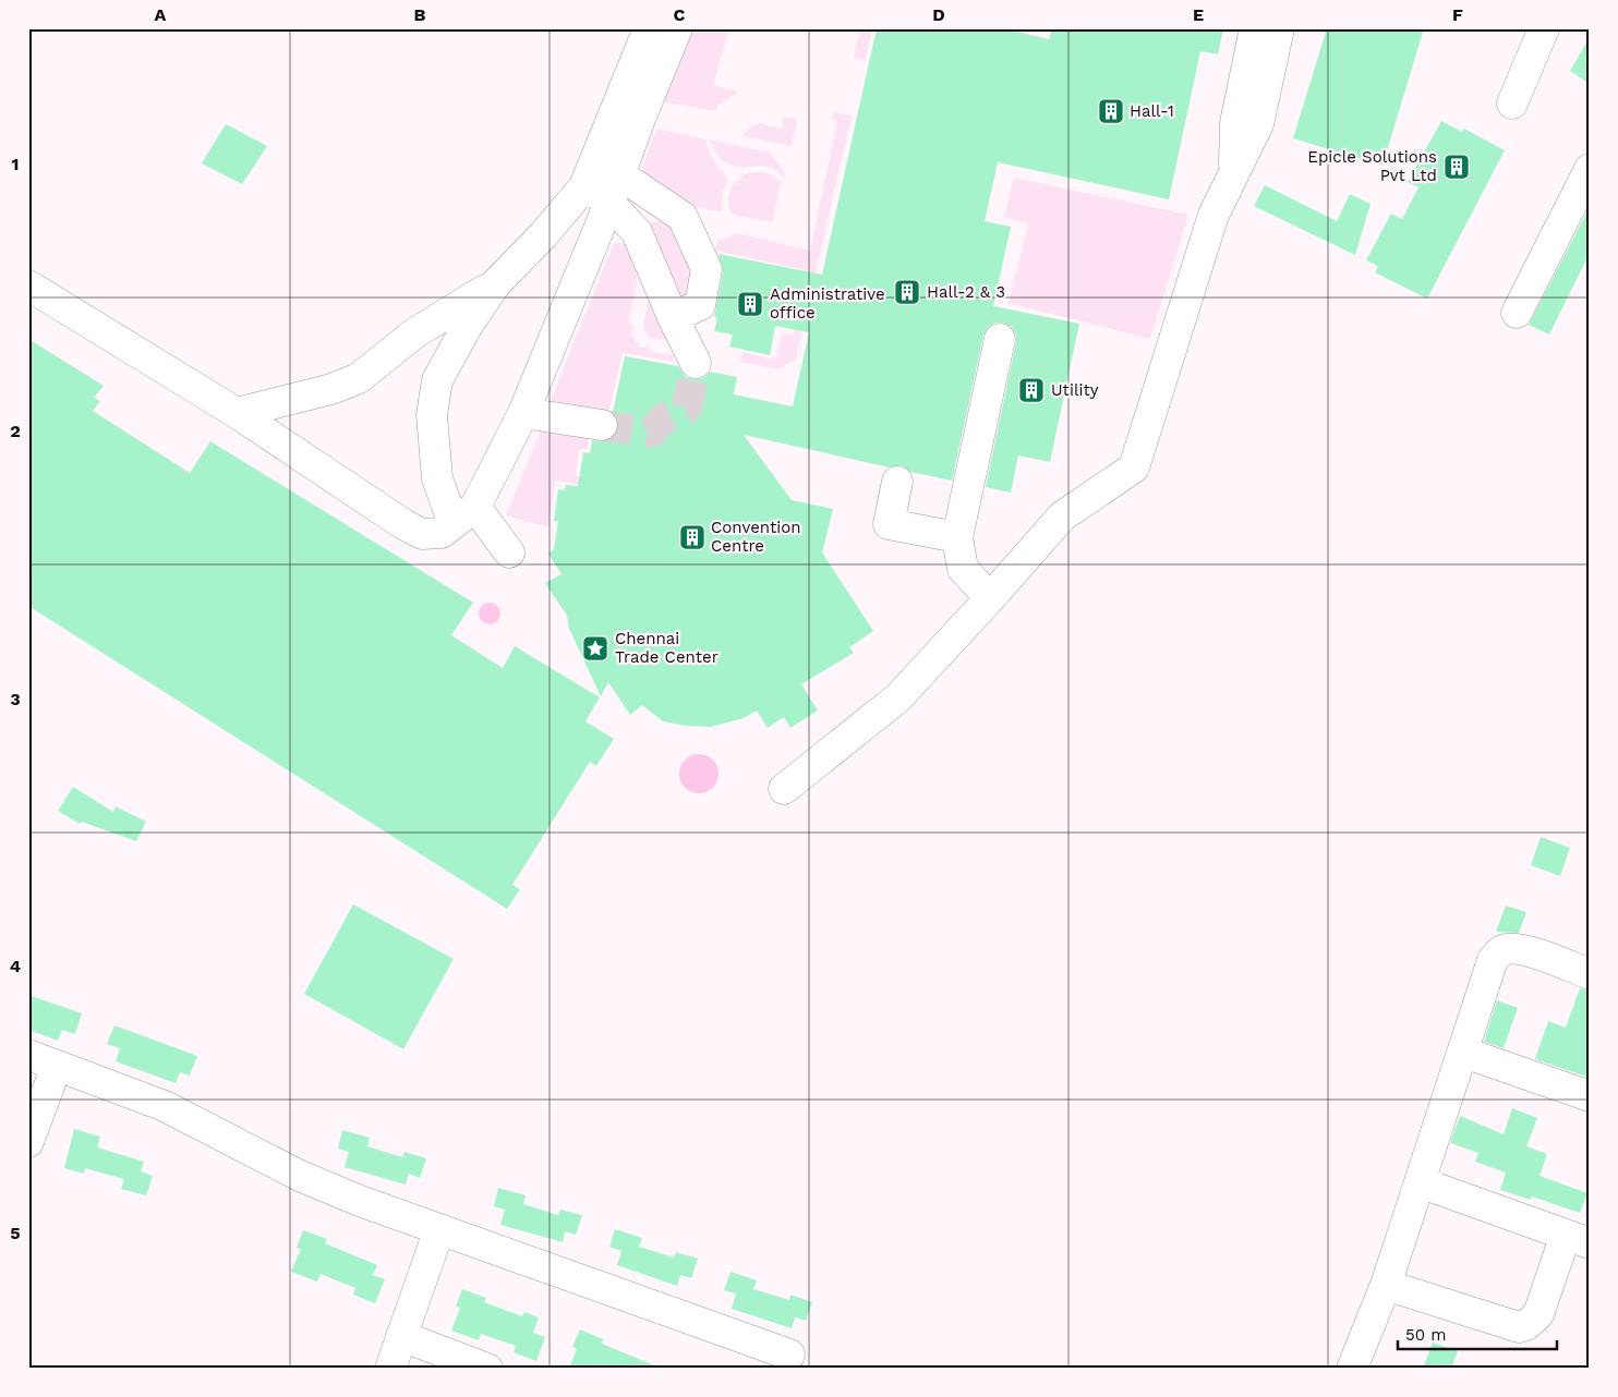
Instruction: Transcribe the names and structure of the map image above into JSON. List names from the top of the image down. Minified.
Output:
{"places":{"building":["Hall-1","Epicle Solutions Pvt Ltd","Hall-2 & 3","Administrative office","Utility","Convention Centre"],"place":["Chennai Trade Center"]},"scale_bar":"50 m","grid":{"columns":["A","B","C","D","E","F"],"rows":["1","2","3","4","5"]}}
